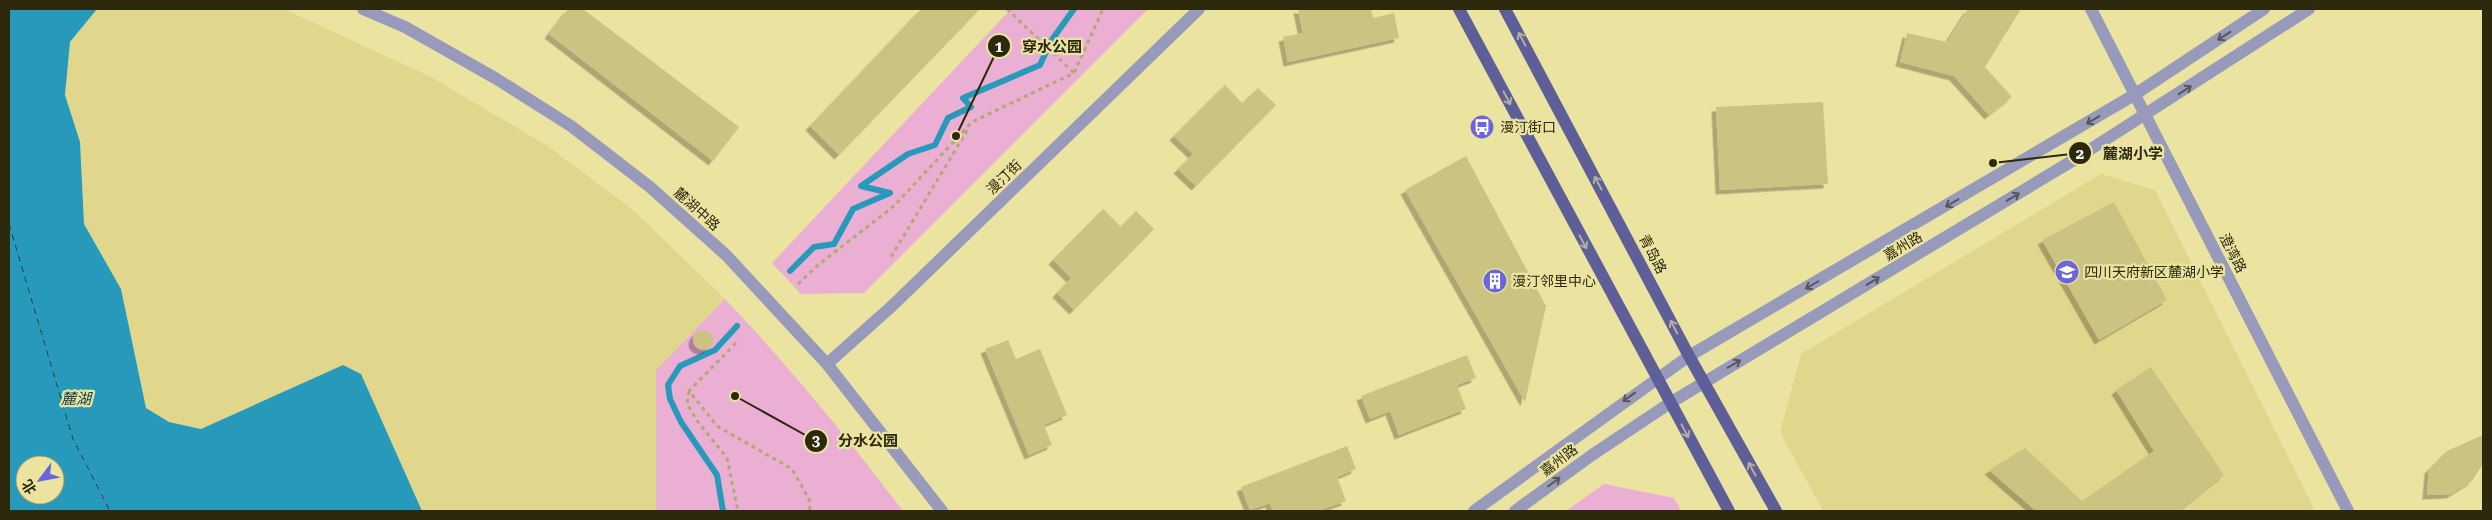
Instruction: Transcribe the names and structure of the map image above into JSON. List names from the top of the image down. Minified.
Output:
{"streets":{"main road":["青岛路"],"street":["漫汀街","麓湖中路","嘉州路","澄湾路"]},"crossings":[["漫汀街","麓湖中路"],["嘉州路","澄湾路"],["嘉州路","青岛路"]],"water":["麓湖"],"places":{"bus stop":["漫汀街口"],"other":["穿水公园","麓湖小学","分水公园"],"school or university":["四川天府新区麓湖小学"],"building":["漫汀邻里中心"]},"north":"bottom left"}
